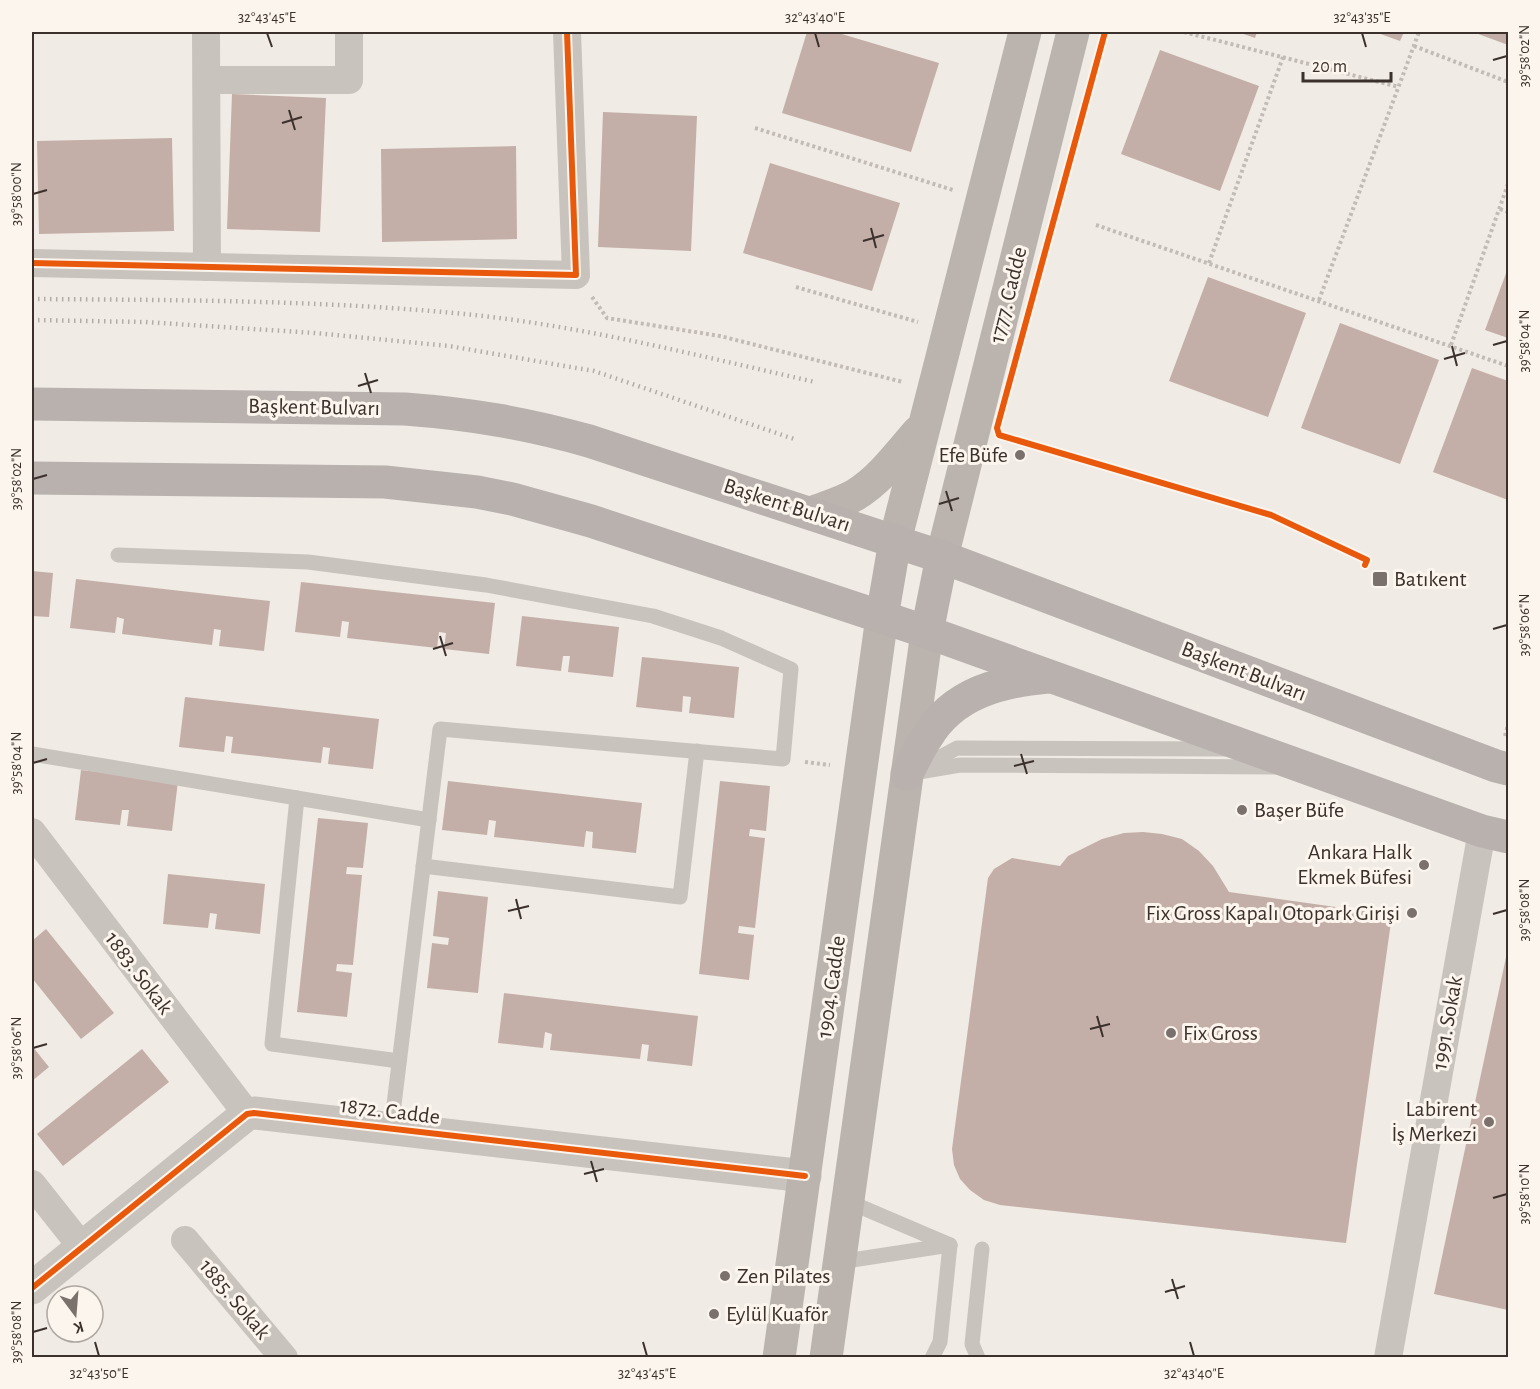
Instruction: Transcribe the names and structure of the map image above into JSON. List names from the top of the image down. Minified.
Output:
{"streets":{"main road":["1777. Cadde","Başkent Bulvarı","1904. Cadde"],"street":["1883. Sokak","1991. Sokak","1872. Cadde","1885. Sokak"]},"crossings":[["1777. Cadde","Başkent Bulvarı"],["1883. Sokak","1872. Cadde"],["1904. Cadde","1872. Cadde"]],"places":{"other":["Efe Büfe","Başer Büfe","Ankara Halk Ekmek Büfesi","Fix Gross Kapalı Otopark Girişi","Fix Gross","Labirent İş Merkezi","Zen Pilates","Eylül Kuaför"],"transit":["Batıkent"]},"scale_bar":"20 m","north":"bottom","coordinates":["32°43'45\"E","32°43'40\"E","32°43'35\"E","39°58'02\"N","39°58'00\"N","39°58'04\"N","39°58'06\"N","39°58'08\"N","39°58'10\"N","32°43'50\"E"]}
